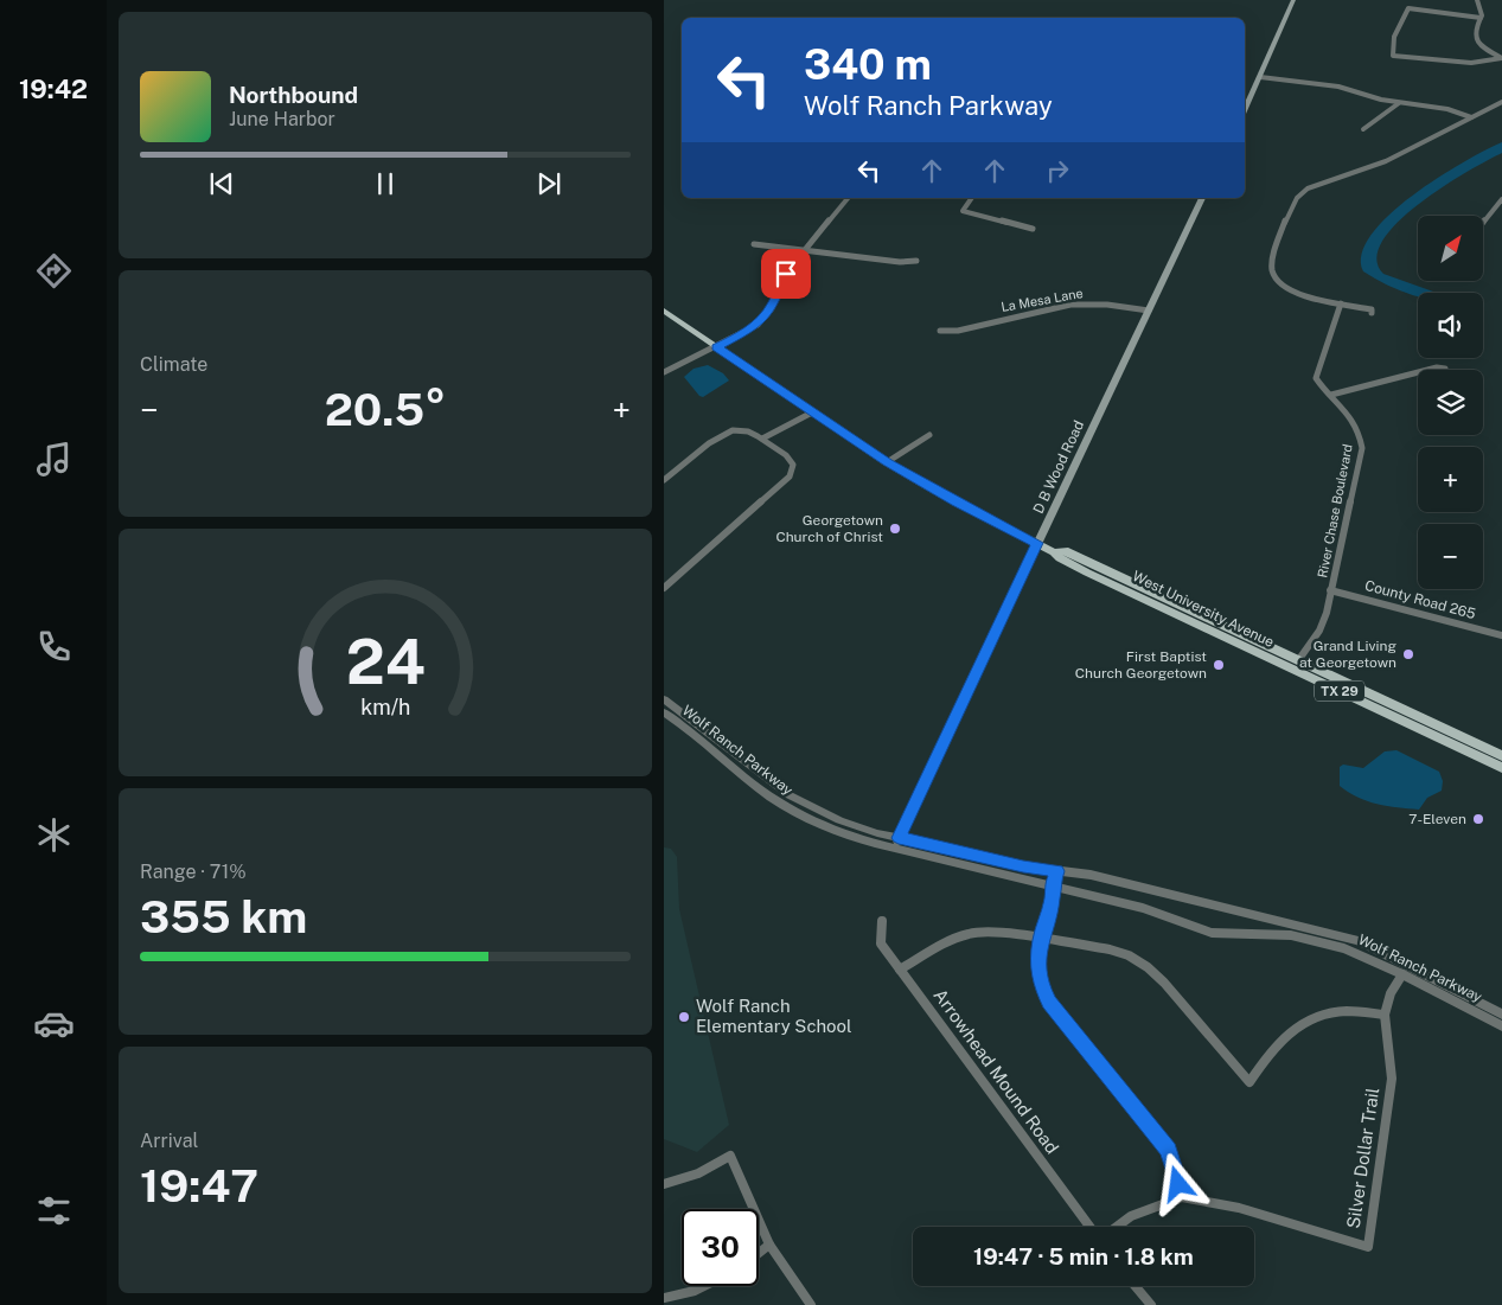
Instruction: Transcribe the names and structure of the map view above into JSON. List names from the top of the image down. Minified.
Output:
{"streets":{"main road":["D B Wood Road","West University Avenue","TX 29"],"street":["La Mesa Lane","River Chase Boulevard","County Road 265","Wolf Ranch Parkway","Arrowhead Mound Road","Silver Dollar Trail"]},"crossings":[["La Mesa Lane","D B Wood Road"],["D B Wood Road","West University Avenue"],["D B Wood Road","Wolf Ranch Parkway"],["River Chase Boulevard","County Road 265"],["River Chase Boulevard","West University Avenue"],["Wolf Ranch Parkway","Silver Dollar Trail"]],"places":["Georgetown Church of Christ","Grand Living at Georgetown","First Baptist Church Georgetown","7-Eleven","Wolf Ranch Elementary School"],"north":"top right","page":{"tabs":"19:42","turn":["340 m","Wolf Ranch Parkway"],"song":["Northbound","June Harbor"],"map_buttons":["+","−"],"tile":["Climate",["Range · 71%","355 km"],["Arrival","19:47"]],"heat":["−","20.5°","+"],"limit":"30","trip":"19:47 · 5 min · 1.8 km","gauge":["24","km/h"]}}
